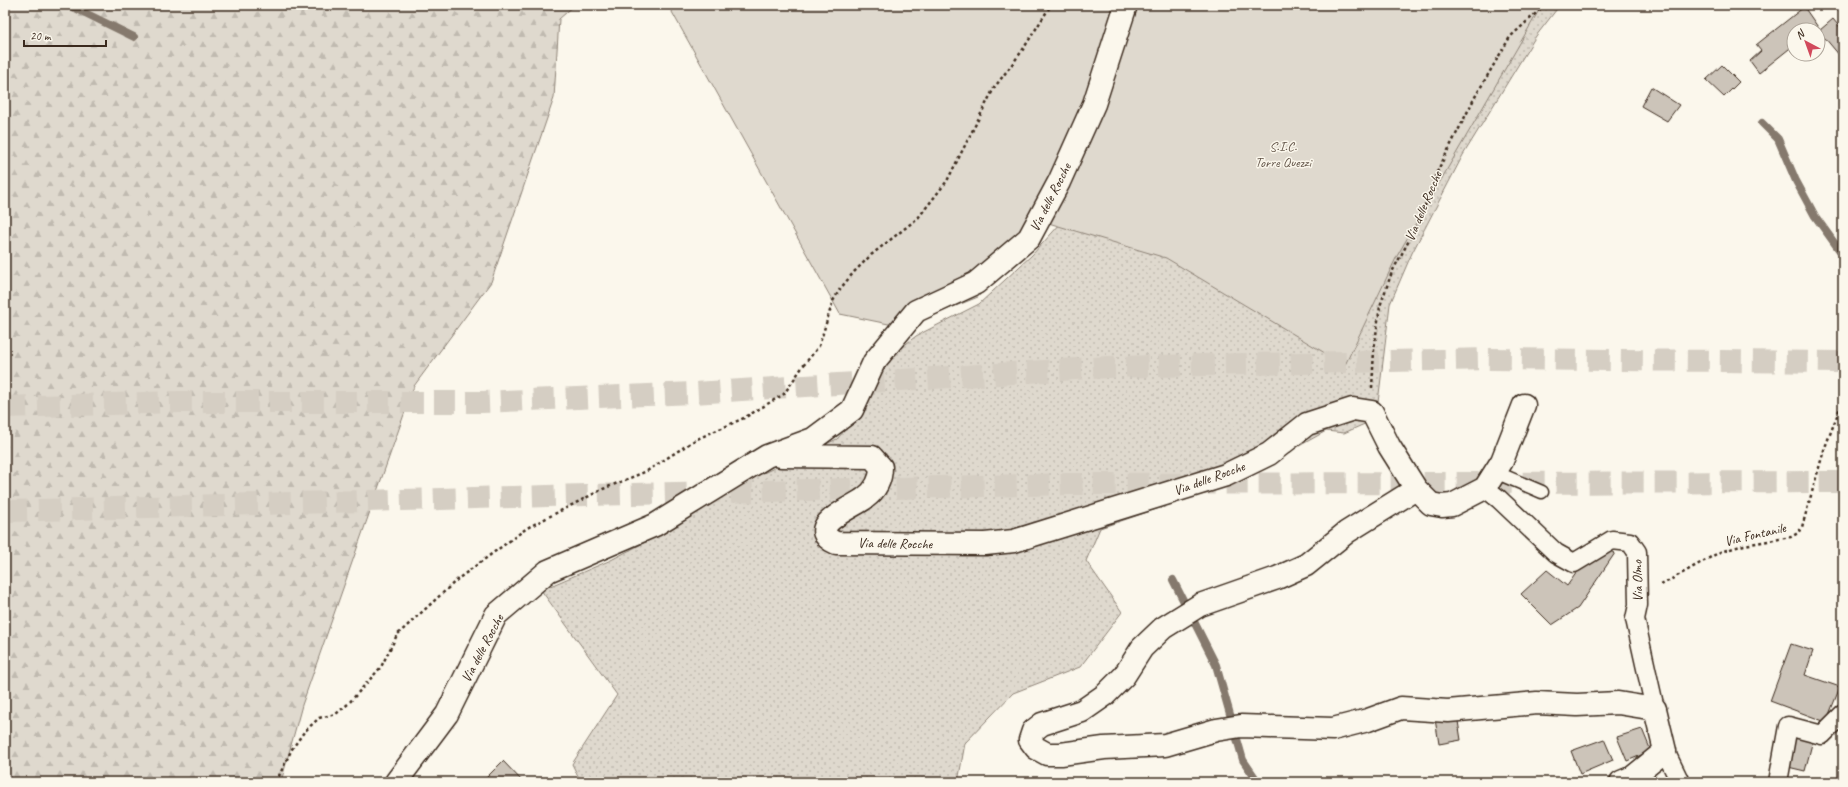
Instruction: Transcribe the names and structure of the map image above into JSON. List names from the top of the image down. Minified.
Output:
{"streets":{"street":["Via delle Rocche","Via Olmo"],"path":["Via Fontanile"]},"crossings":[["Via Fontanile","Via Olmo"]],"parks":["S.I.C. Torre Quezzi"],"scale_bar":"20 m","north":"top left"}
